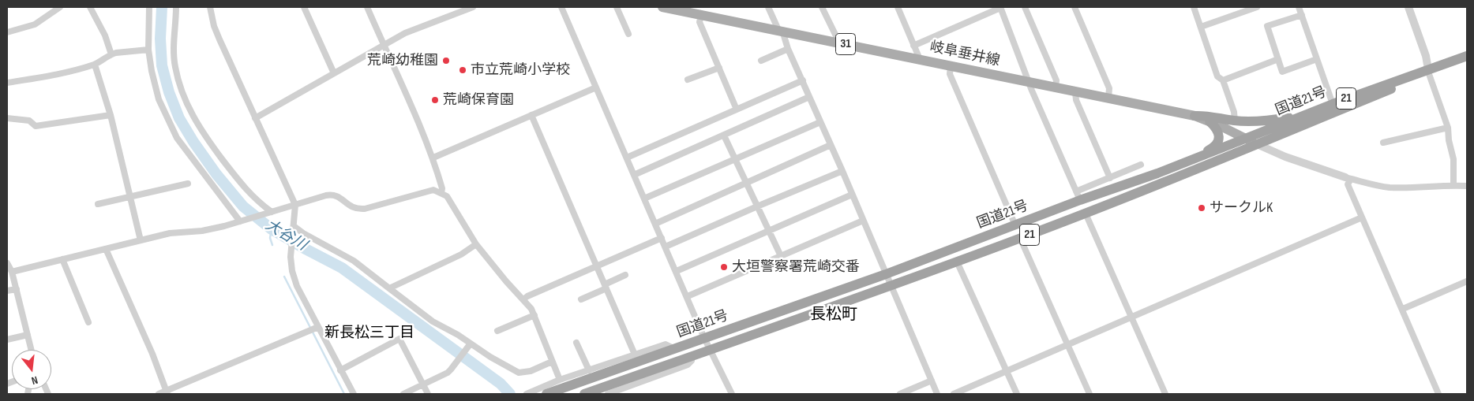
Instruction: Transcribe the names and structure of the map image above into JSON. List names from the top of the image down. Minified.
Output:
{"streets":{"highway":["21","国道21号"],"main road":["31","岐阜垂井線"]},"crossings":[["岐阜垂井線","21"],["岐阜垂井線","国道21号"],["21","国道21号"]],"districts":["長松町","新長松三丁目"],"water":["大谷川"],"places":["荒崎幼稚園","市立荒崎小学校","荒崎保育園","サークルK","大垣警察署荒崎交番"],"north":"bottom"}
